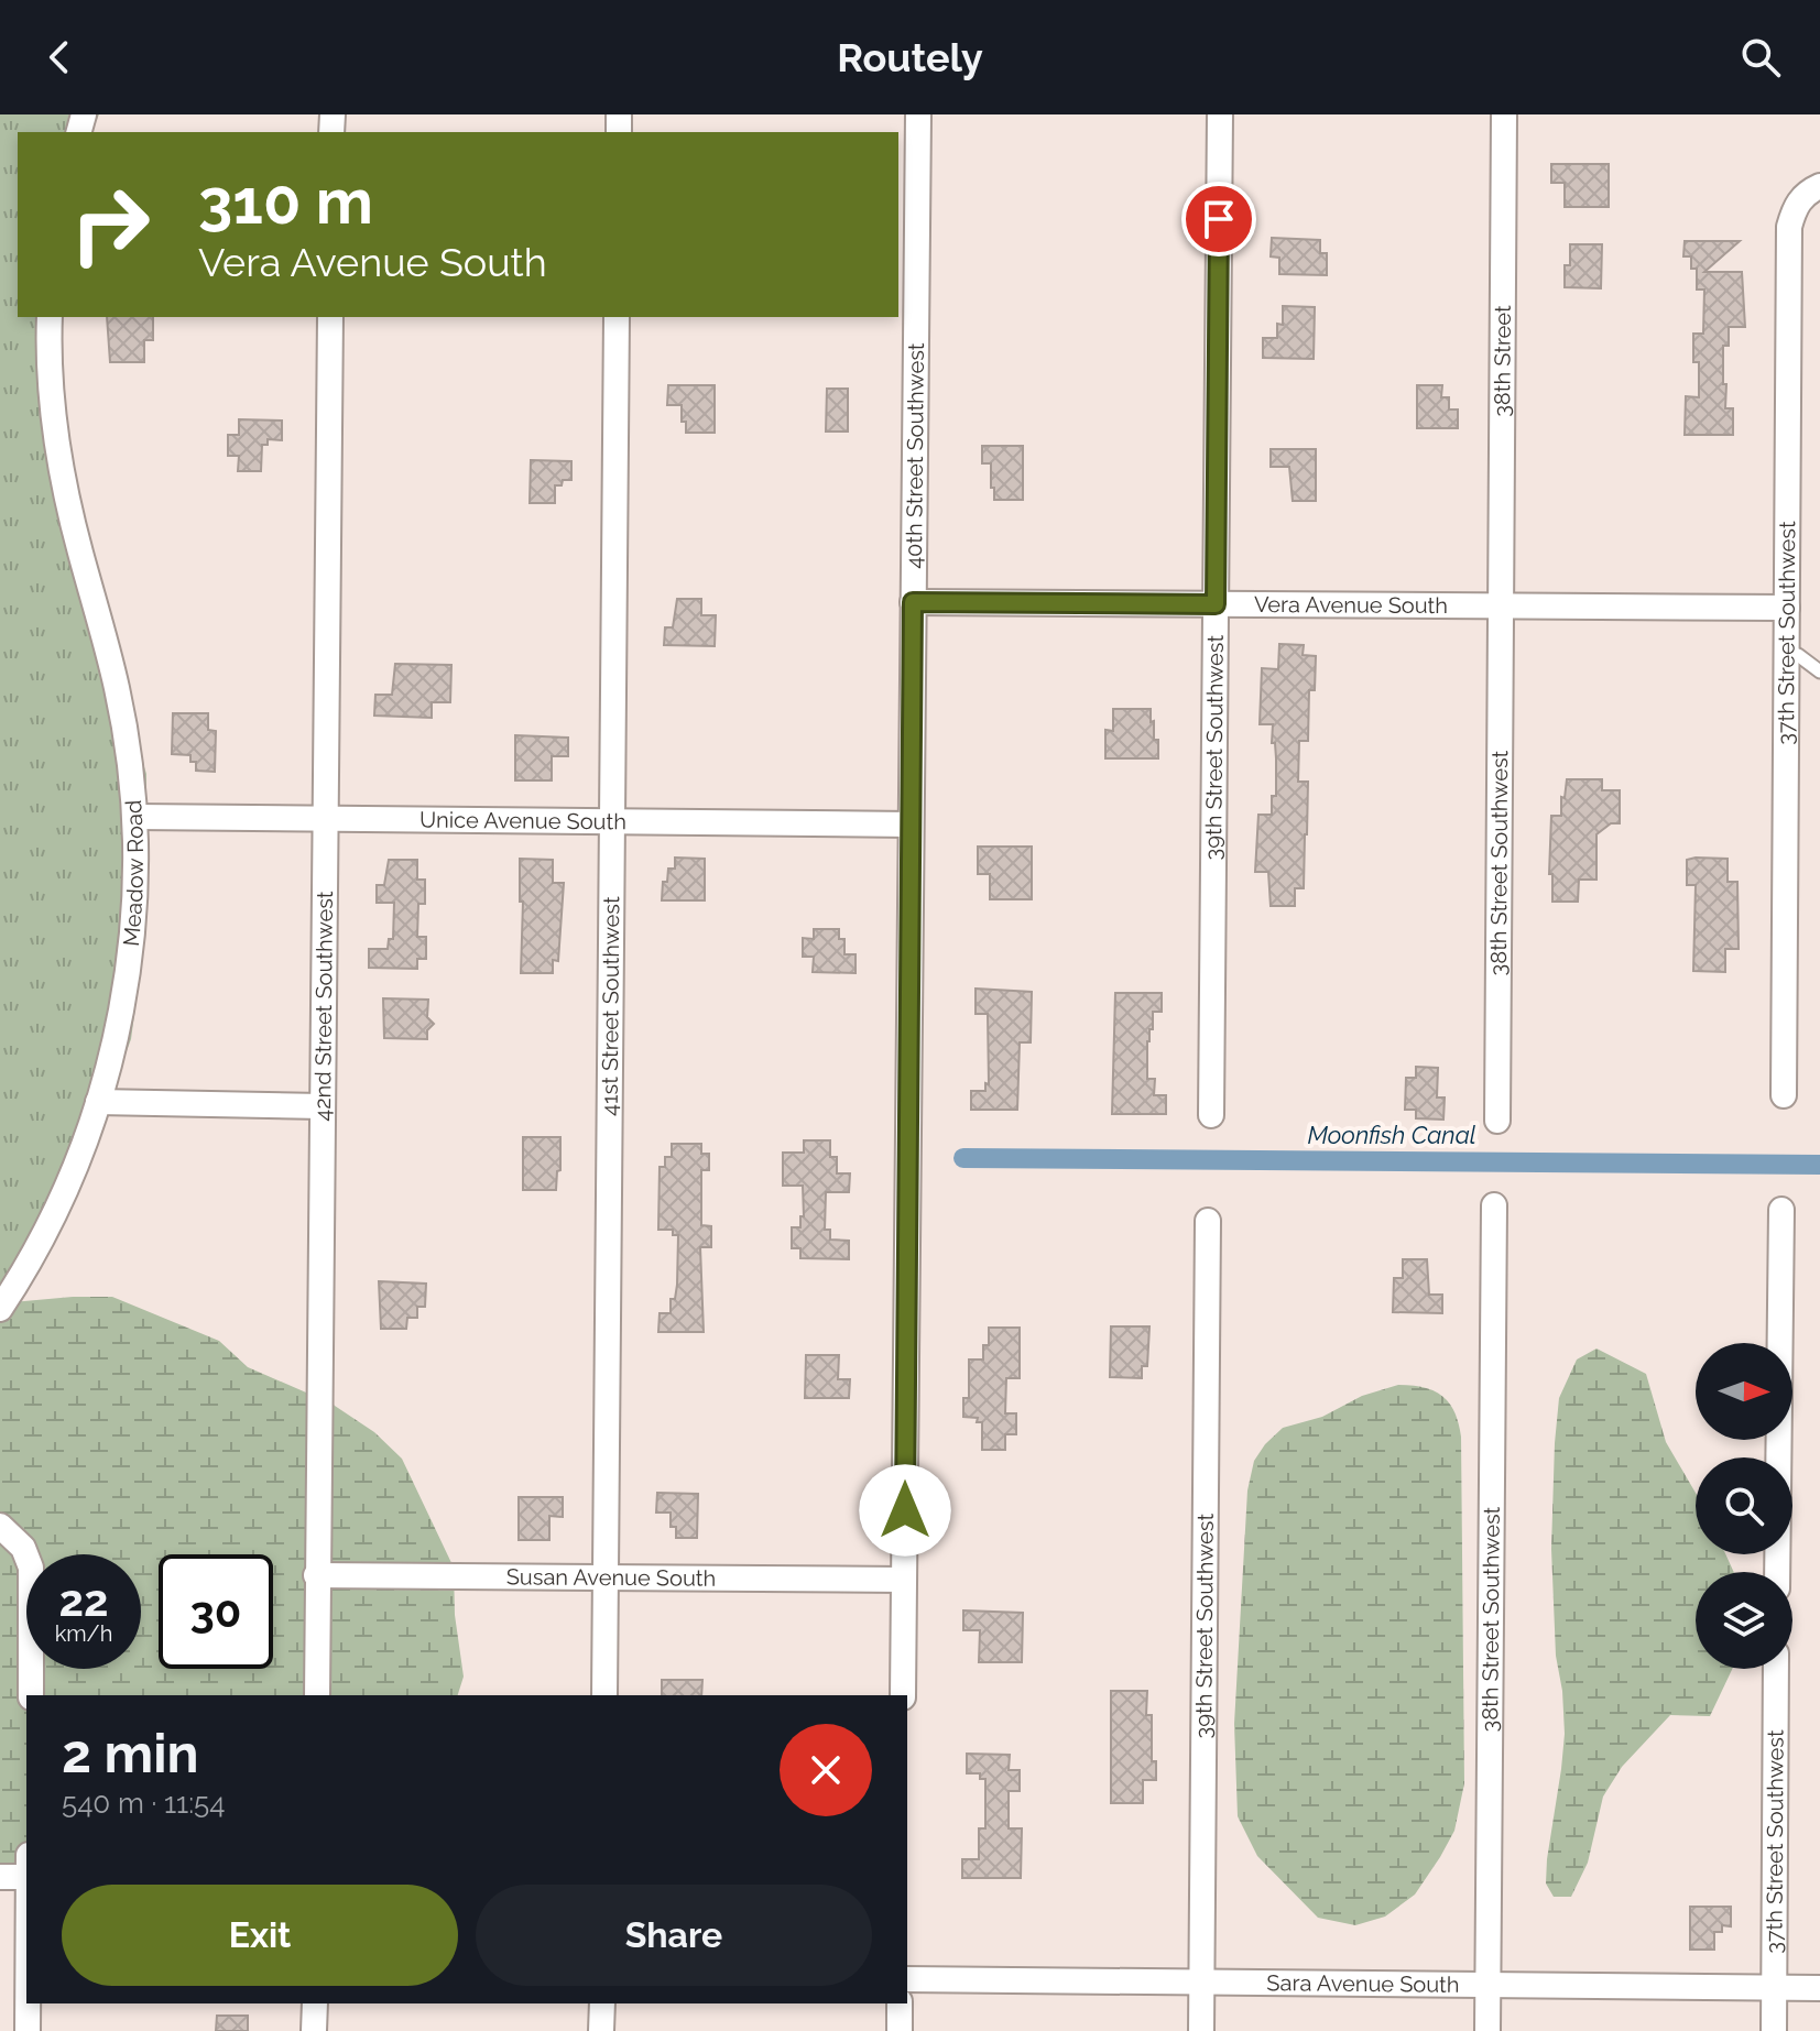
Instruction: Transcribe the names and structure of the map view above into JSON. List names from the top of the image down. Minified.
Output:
{"streets":{"street":["38th Street","40th Street Southwest","Vera Avenue South","37th Street Southwest","39th Street Southwest","Unice Avenue South","38th Street Southwest","Meadow Road","42nd Street Southwest","41st Street Southwest","Susan Avenue South","Sara Avenue South"]},"crossings":[["38th Street","Vera Avenue South"],["38th Street","38th Street Southwest"],["40th Street Southwest","Vera Avenue South"],["40th Street Southwest","Unice Avenue South"],["40th Street Southwest","Susan Avenue South"],["Vera Avenue South","37th Street Southwest"],["Vera Avenue South","39th Street Southwest"],["Vera Avenue South","38th Street Southwest"],["37th Street Southwest","Sara Avenue South"],["39th Street Southwest","Sara Avenue South"],["Unice Avenue South","Meadow Road"],["Unice Avenue South","42nd Street Southwest"],["Unice Avenue South","41st Street Southwest"],["38th Street Southwest","Sara Avenue South"],["42nd Street Southwest","Susan Avenue South"],["41st Street Southwest","Susan Avenue South"]],"water":["Moonfish Canal"],"north":"right","page":{"header":"Routely","turn":["310 m","Vera Avenue South"],"speed":"22 km/h","limit":"30","heading":["2 min","540 m · 11:54"],"buttons":["Exit","Share"]}}
